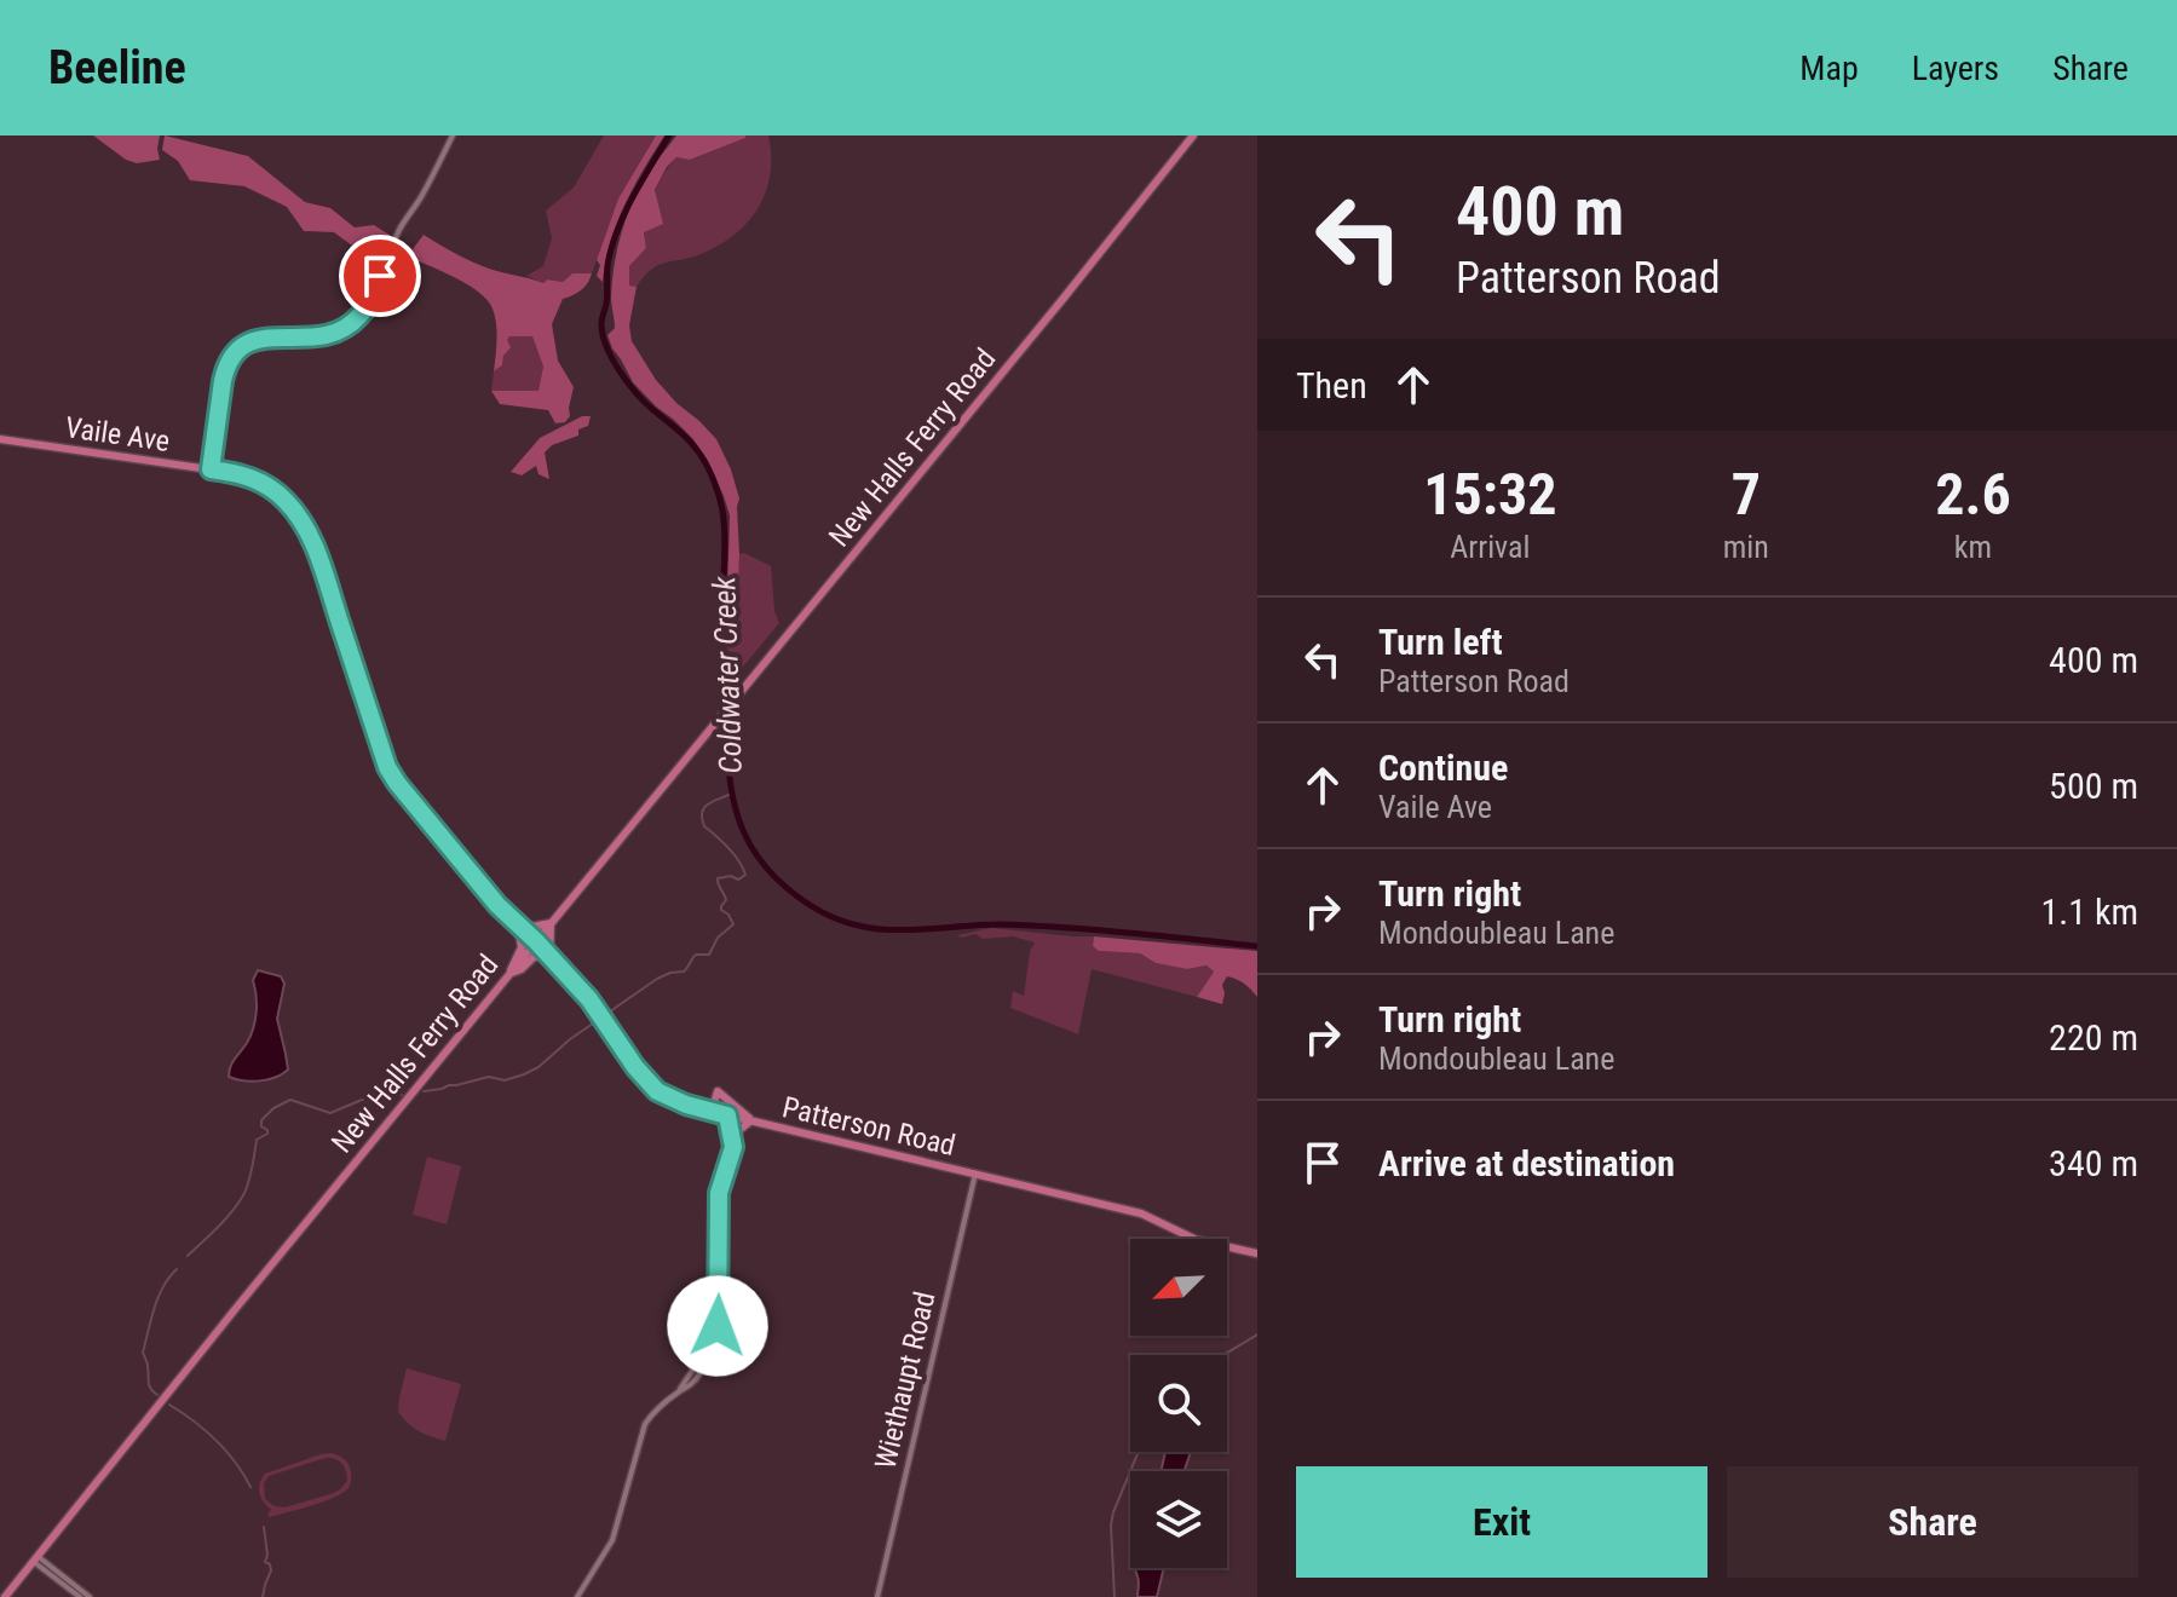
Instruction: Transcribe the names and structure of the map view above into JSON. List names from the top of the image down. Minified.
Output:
{"streets":{"main road":["Vaile Ave","New Halls Ferry Road","Patterson Road"],"street":["Wiethaupt Road"]},"crossings":[["Vaile Ave","New Halls Ferry Road"],["Vaile Ave","Patterson Road"],["New Halls Ferry Road","Patterson Road"],["Patterson Road","Wiethaupt Road"]],"water":["Coldwater Creek"],"north":"bottom left","page":{"header":"Beeline","nav":["Map","Layers","Share"],"turn":["400 m","Patterson Road"],"then":"Then","eta":["15:32","Arrival","7","min","2.6","km"],"list":[{"name":"Turn left","note":"Patterson Road","value":"400 m"},{"name":"Continue","note":"Vaile Ave","value":"500 m"},{"name":"Turn right","note":"Mondoubleau Lane","value":"1.1 km"},{"name":"Turn right","note":"Mondoubleau Lane","value":"220 m"},{"name":"Arrive at destination","value":"340 m"}],"buttons":["Exit","Share"]}}
